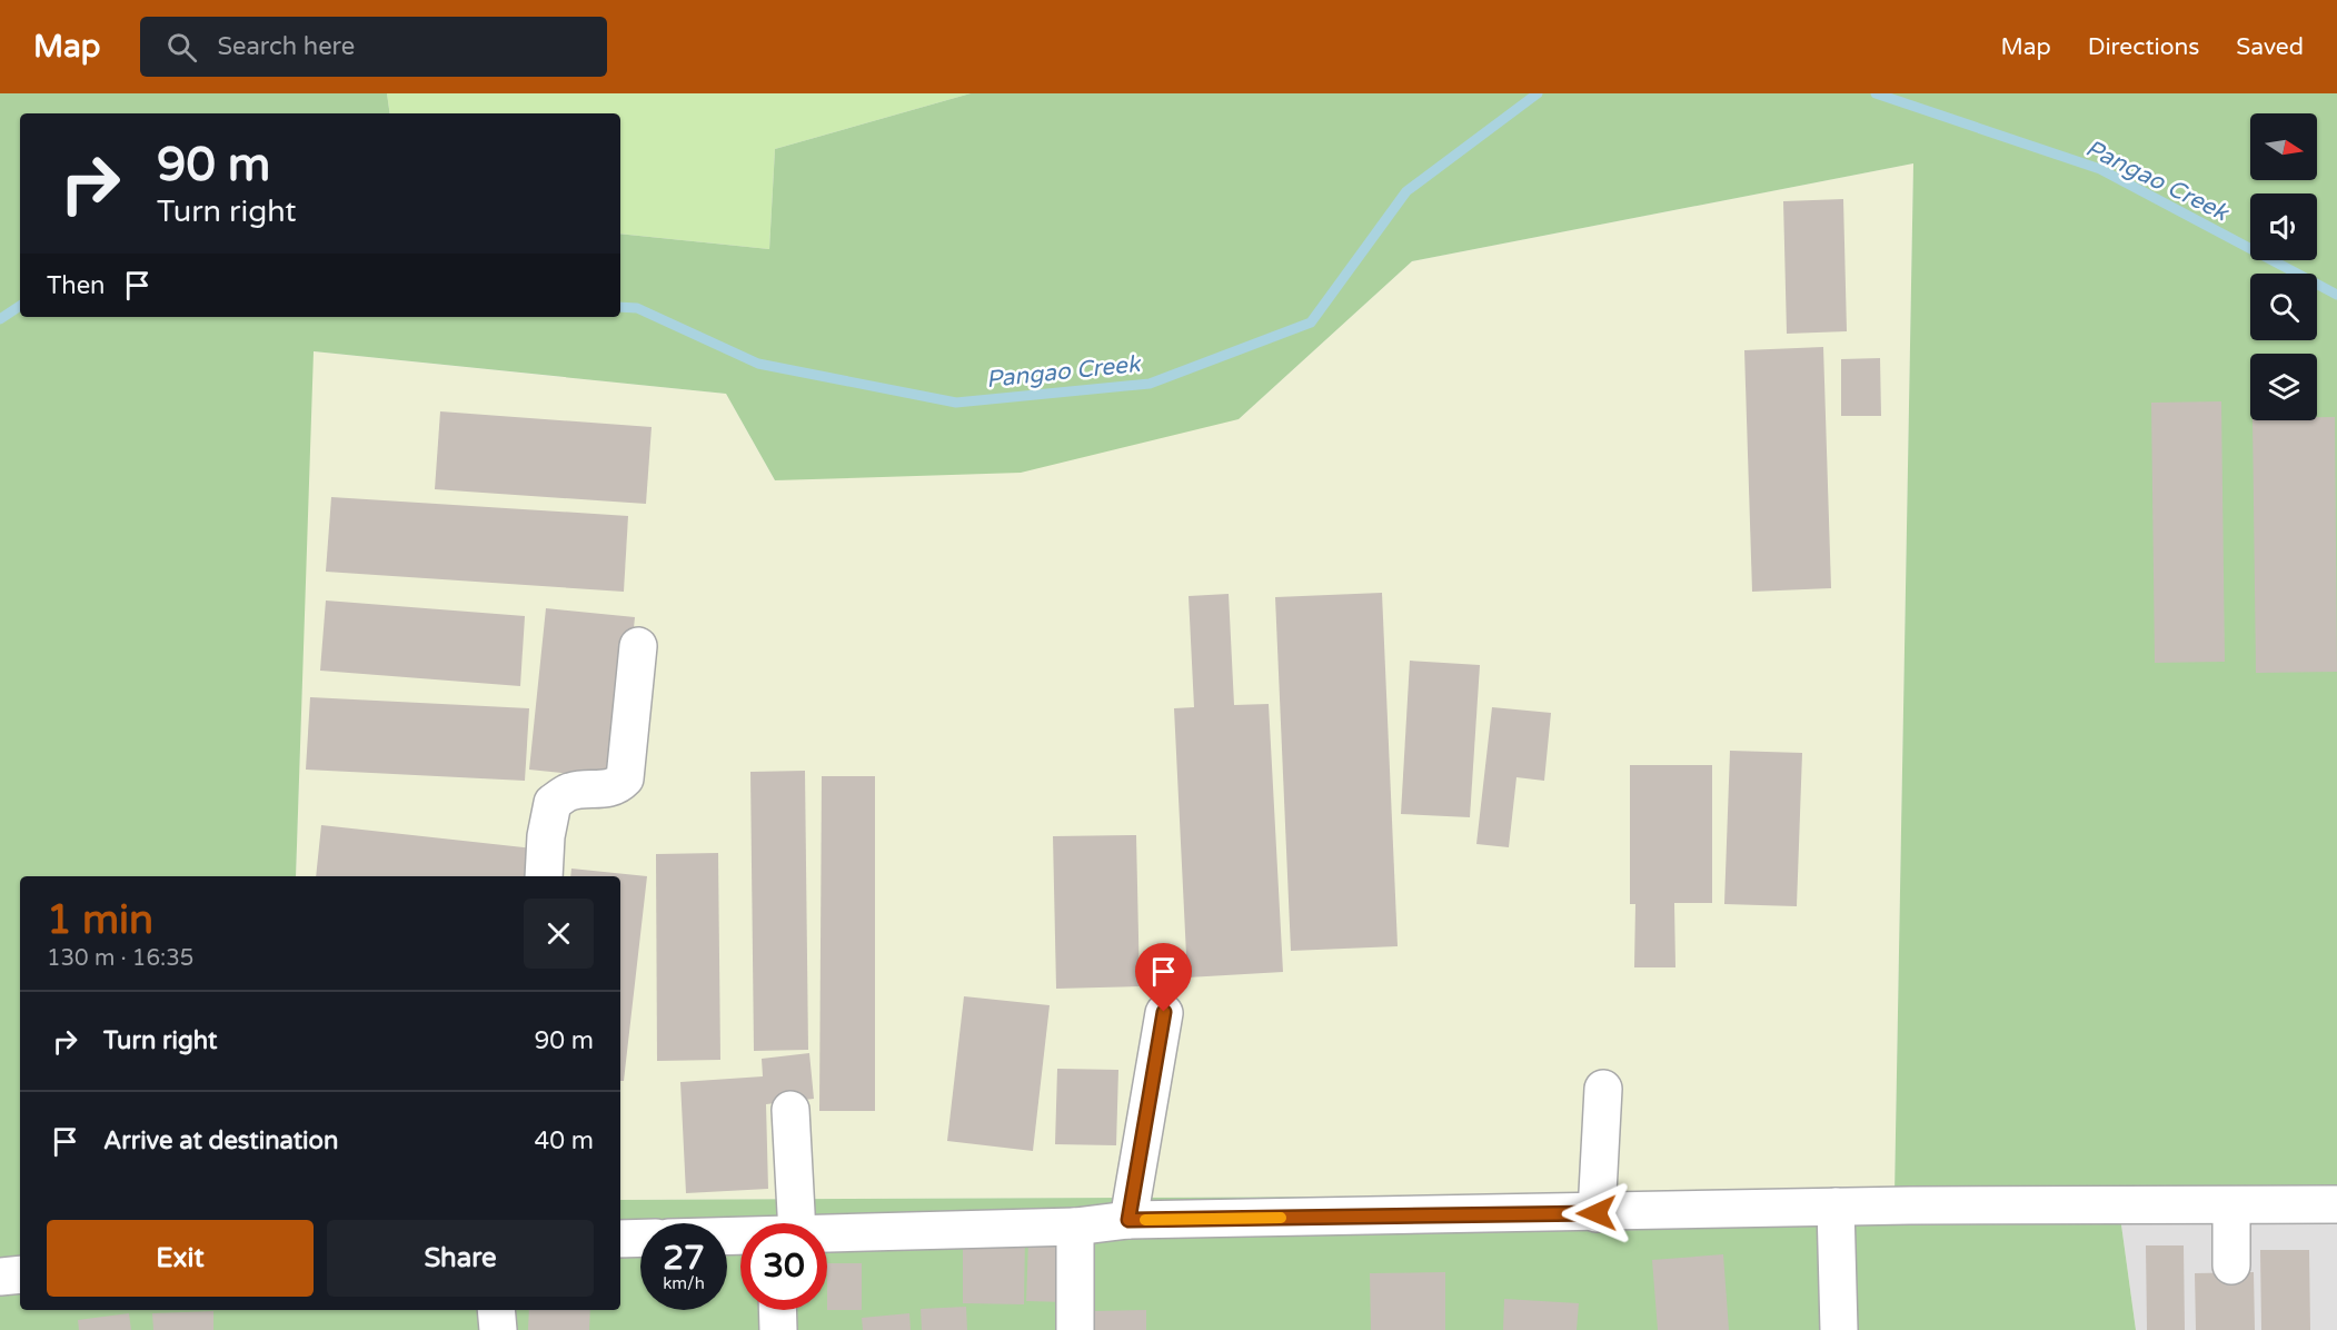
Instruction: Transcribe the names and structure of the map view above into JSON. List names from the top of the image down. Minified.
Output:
{"water":["Pangao Creek"],"north":"right","page":{"header":"Map","search":"Search here","nav":["Map","Directions","Saved"],"turn":["90 m","Turn right"],"then":"Then","heading":["1 min","130 m · 16:35"],"list":[{"name":"Turn right","value":"90 m"},{"name":"Arrive at destination","value":"40 m"}],"buttons":["Exit","Share"],"speed":"27 km/h","limit":"30"}}
